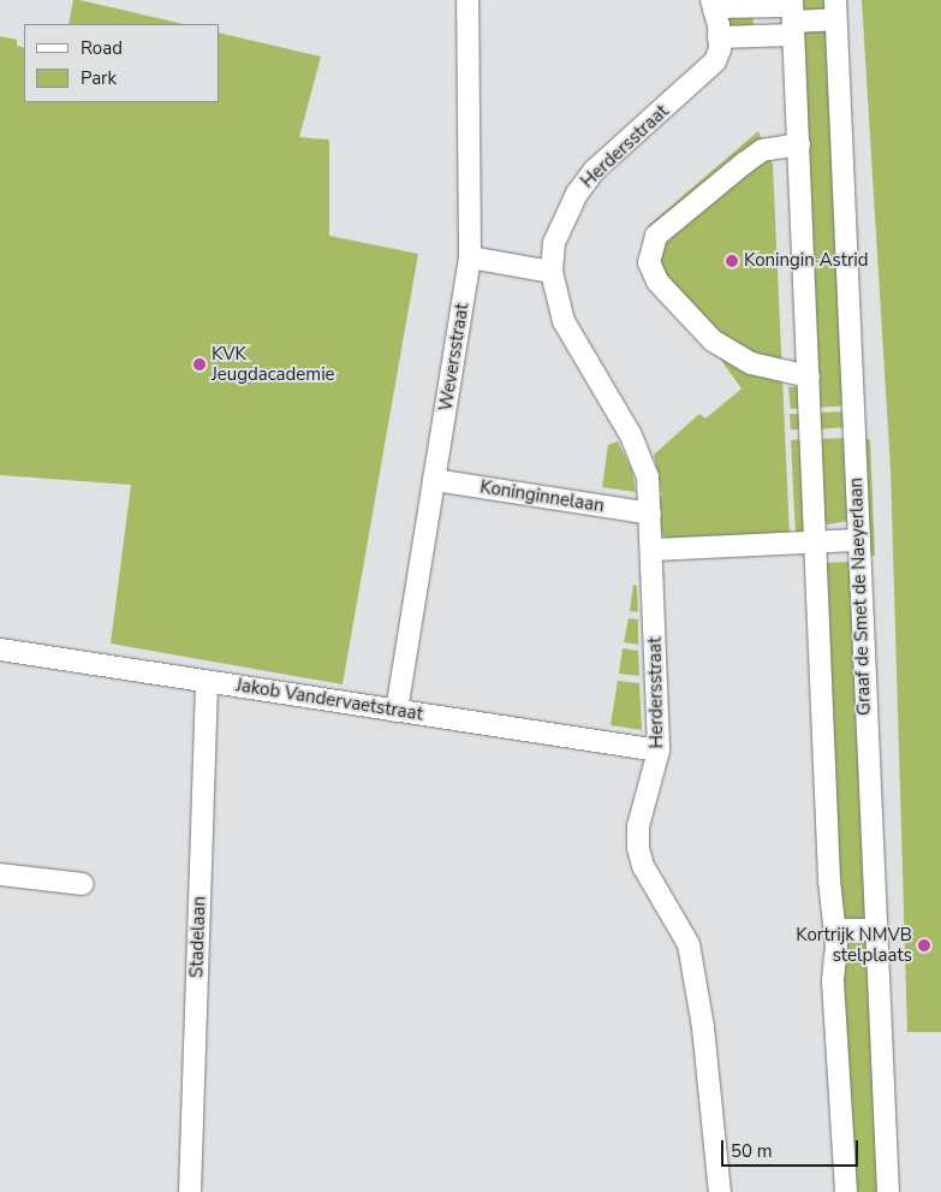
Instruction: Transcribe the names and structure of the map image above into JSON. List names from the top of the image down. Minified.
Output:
{"streets":{"street":["Herdersstraat","Weversstraat","Koninginnelaan","Graaf de Smet de Naeyerlaan","Jakob Vandervaetstraat","Stadelaan"]},"crossings":[["Herdersstraat","Koninginnelaan"],["Herdersstraat","Jakob Vandervaetstraat"],["Weversstraat","Koninginnelaan"],["Weversstraat","Jakob Vandervaetstraat"],["Jakob Vandervaetstraat","Stadelaan"]],"places":["Koningin Astrid","KVK Jeugdacademie","Kortrijk NMVB stelplaats"],"legend":["Road","Park"],"scale_bar":"50 m"}
